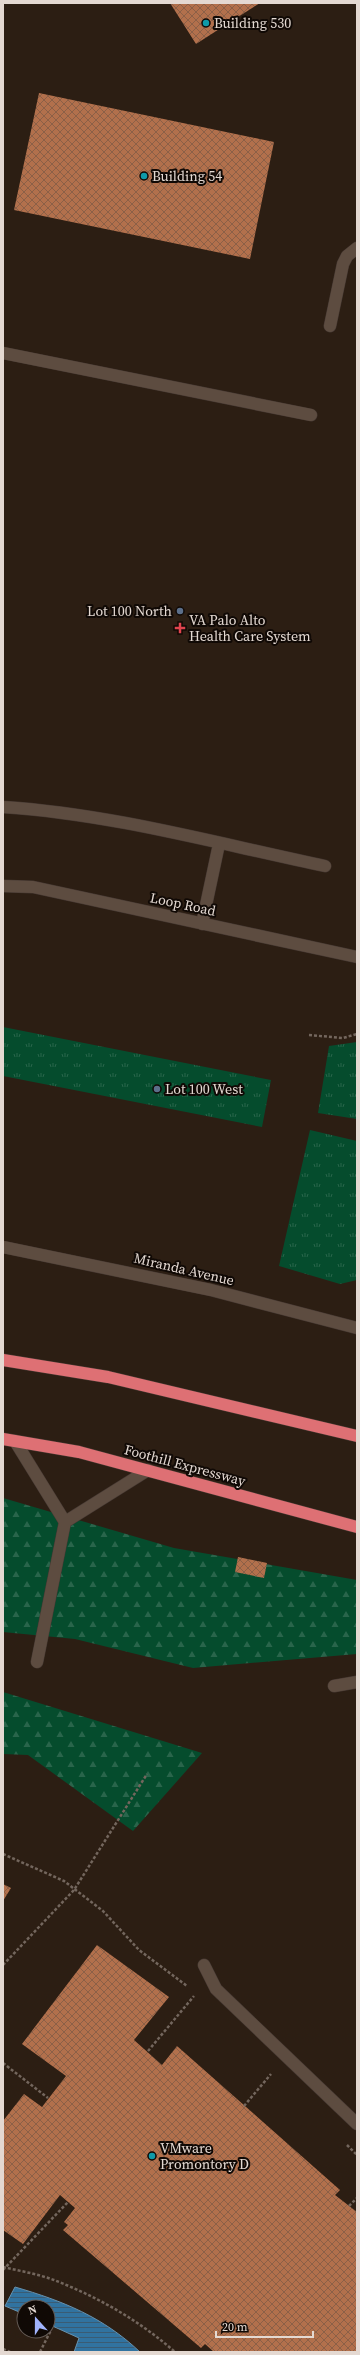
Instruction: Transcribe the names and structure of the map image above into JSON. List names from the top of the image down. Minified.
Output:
{"streets":{"highway":["Foothill Expressway"],"street":["Loop Road","Miranda Avenue"]},"places":{"other":["Building 530","Building 54","Lot 100 North","Lot 100 West","VMware Promontory D"],"health":["VA Palo Alto Health Care System"]},"scale_bar":"20 m","north":"top"}
